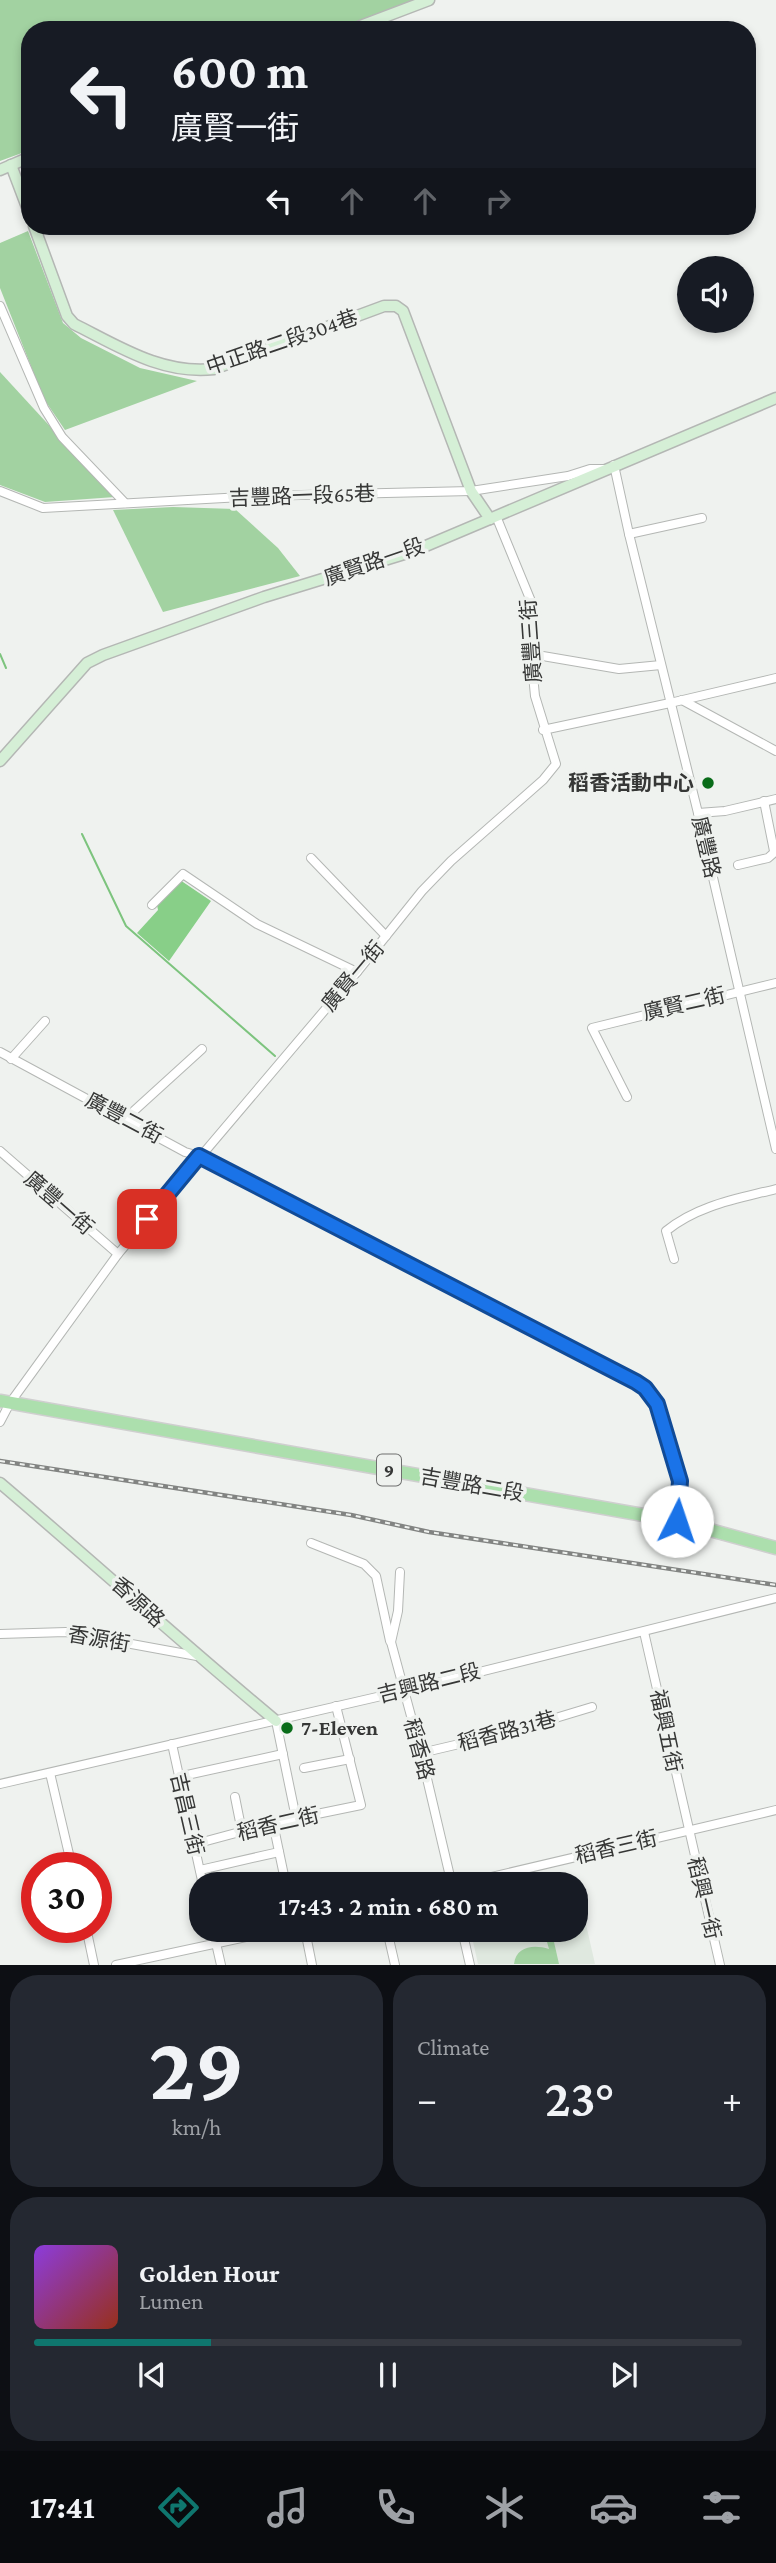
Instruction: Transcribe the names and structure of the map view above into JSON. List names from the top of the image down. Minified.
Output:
{"streets":{"main road":["9","吉豐路二段"],"street":["中正路二段304巷","吉豐路一段65巷","廣賢路一段","廣豐三街","廣豐路","廣賢一街","廣賢二街","廣豐二街","廣豐一街","香源路","香源街","吉興路二段","稻香路31巷","福興五街","稻香路","吉昌三街","稻香二街","稻香三街","稻興一街"]},"crossings":[["中正路二段304巷","廣豐三街"],["吉豐路一段65巷","廣賢路一段"],["吉豐路一段65巷","廣豐三街"],["吉豐路一段65巷","廣豐路"],["廣賢路一段","廣豐三街"],["廣賢路一段","廣豐路"],["廣豐三街","廣賢一街"],["廣豐路","廣賢二街"],["廣賢一街","廣豐二街"],["廣賢一街","廣豐一街"],["廣賢一街","吉豐路二段"],["廣豐二街","吉豐路二段"],["香源路","香源街"],["香源路","吉興路二段"],["吉興路二段","福興五街"],["吉興路二段","稻香路"],["吉興路二段","吉昌三街"],["稻香路31巷","稻香路"],["福興五街","稻香三街"],["福興五街","稻興一街"],["吉昌三街","稻香二街"],["稻香三街","稻興一街"]],"places":["稻香活動中心","7-Eleven"],"page":{"turn":["600 m","廣賢一街"],"limit":"30","trip":"17:43 · 2 min · 680 m","tile":[["29","km/h"],"Climate"],"heat":["−","23°","+"],"song":["Golden Hour","Lumen"],"tabs":"17:41"}}
